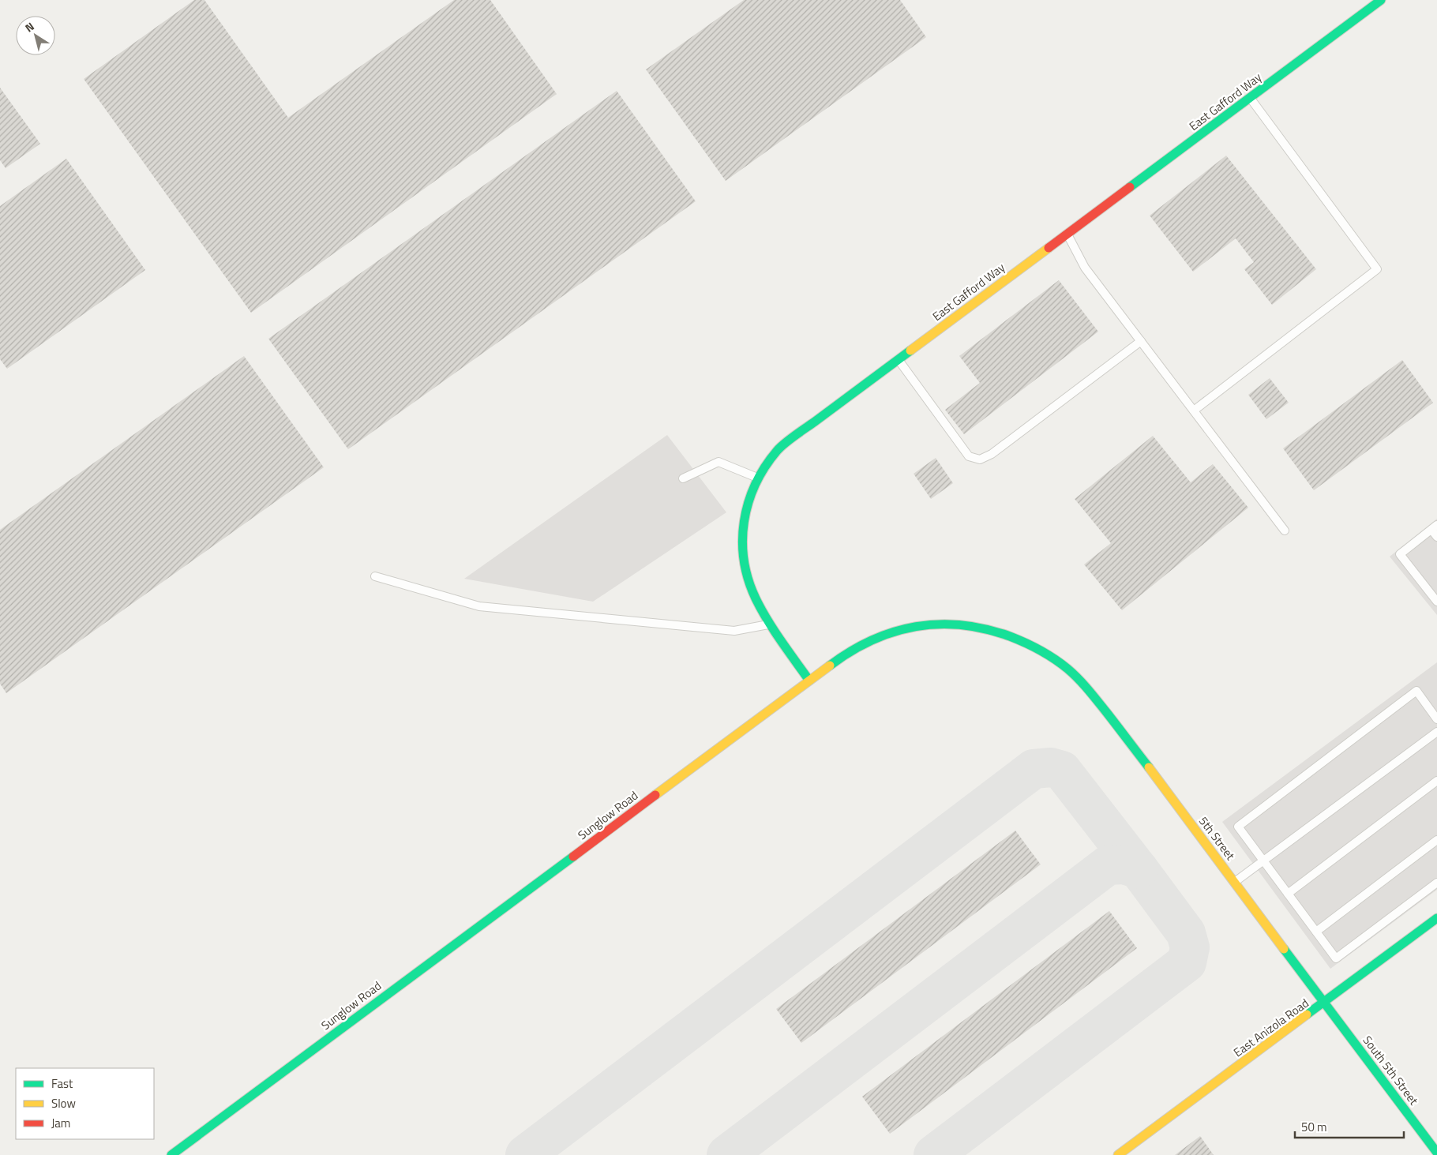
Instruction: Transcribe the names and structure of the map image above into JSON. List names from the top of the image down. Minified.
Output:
{"streets":{"street":["East Gafford Way","Sunglow Road","5th Street","East Anizola Road","South 5th Street"]},"crossings":[["East Gafford Way","Sunglow Road"],["Sunglow Road","5th Street"],["5th Street","East Anizola Road"],["5th Street","South 5th Street"],["East Anizola Road","South 5th Street"]],"legend":["Fast","Slow","Jam"],"scale_bar":"50 m","north":"top left"}
